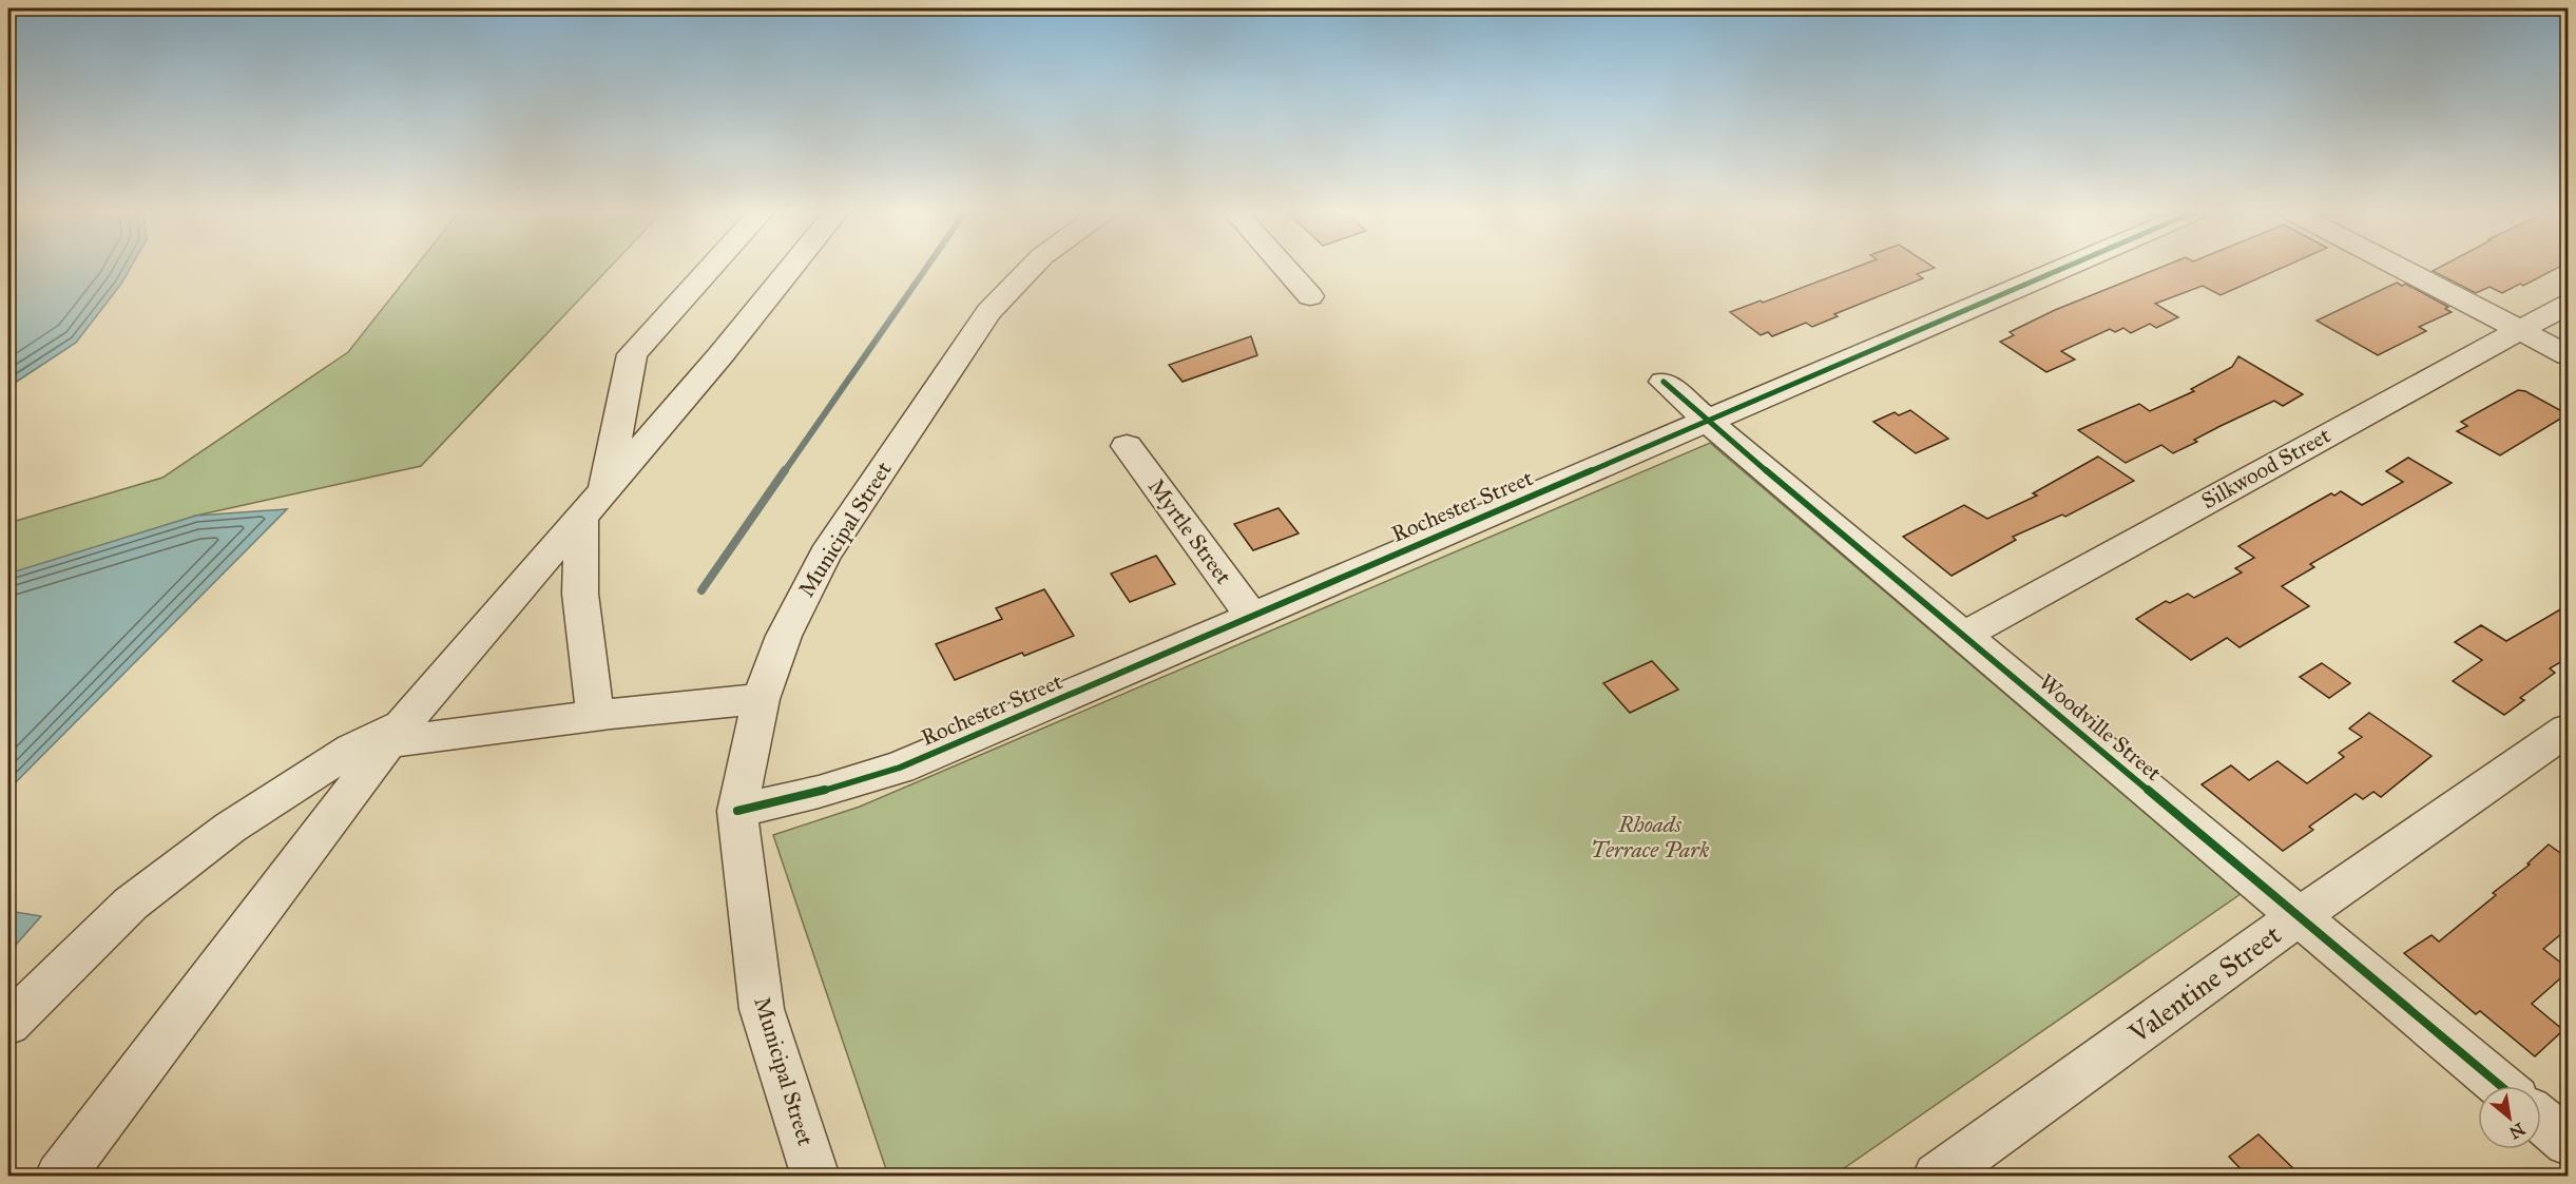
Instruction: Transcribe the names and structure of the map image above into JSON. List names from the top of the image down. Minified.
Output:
{"streets":{"street":["Silkwood Street","Rochester Street","Municipal Street","Myrtle Street","Woodville Street","Valentine Street"]},"crossings":[["Silkwood Street","Woodville Street"],["Rochester Street","Municipal Street"],["Rochester Street","Myrtle Street"],["Rochester Street","Woodville Street"],["Woodville Street","Valentine Street"]],"parks":["Rhoads Terrace Park"],"north":"bottom right"}
